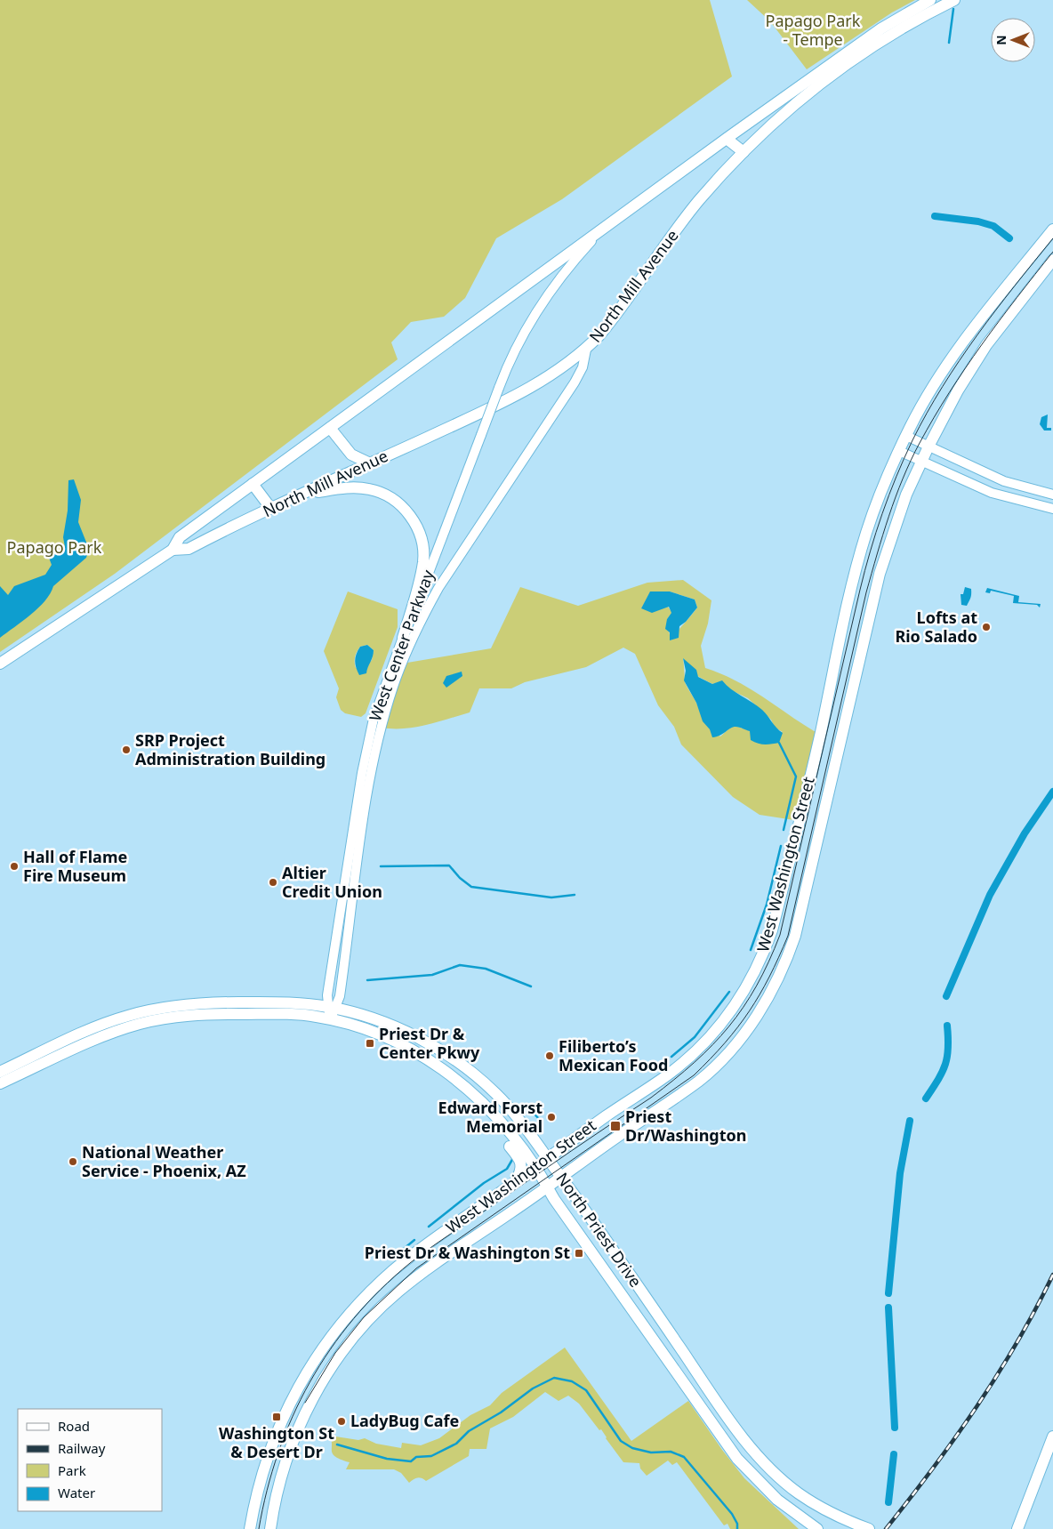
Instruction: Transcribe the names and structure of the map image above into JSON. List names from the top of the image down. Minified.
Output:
{"streets":{"main road":["North Mill Avenue","West Washington Street","North Priest Drive"],"street":["West Center Parkway"]},"crossings":[["North Mill Avenue","West Center Parkway"],["West Center Parkway","North Priest Drive"],["West Washington Street","North Priest Drive"]],"parks":["Papago Park - Tempe","Papago Park"],"places":{"other":["Lofts at Rio Salado","SRP Project Administration Building","Hall of Flame Fire Museum","Altier Credit Union","Filiberto’s Mexican Food","Edward Forst Memorial","National Weather Service - Phoenix, AZ","LadyBug Cafe"],"transit":["Priest Dr & Center Pkwy","Priest Dr/Washington","Priest Dr & Washington St","Washington St & Desert Dr"]},"legend":["Road","Railway","Park","Water"],"north":"left"}
